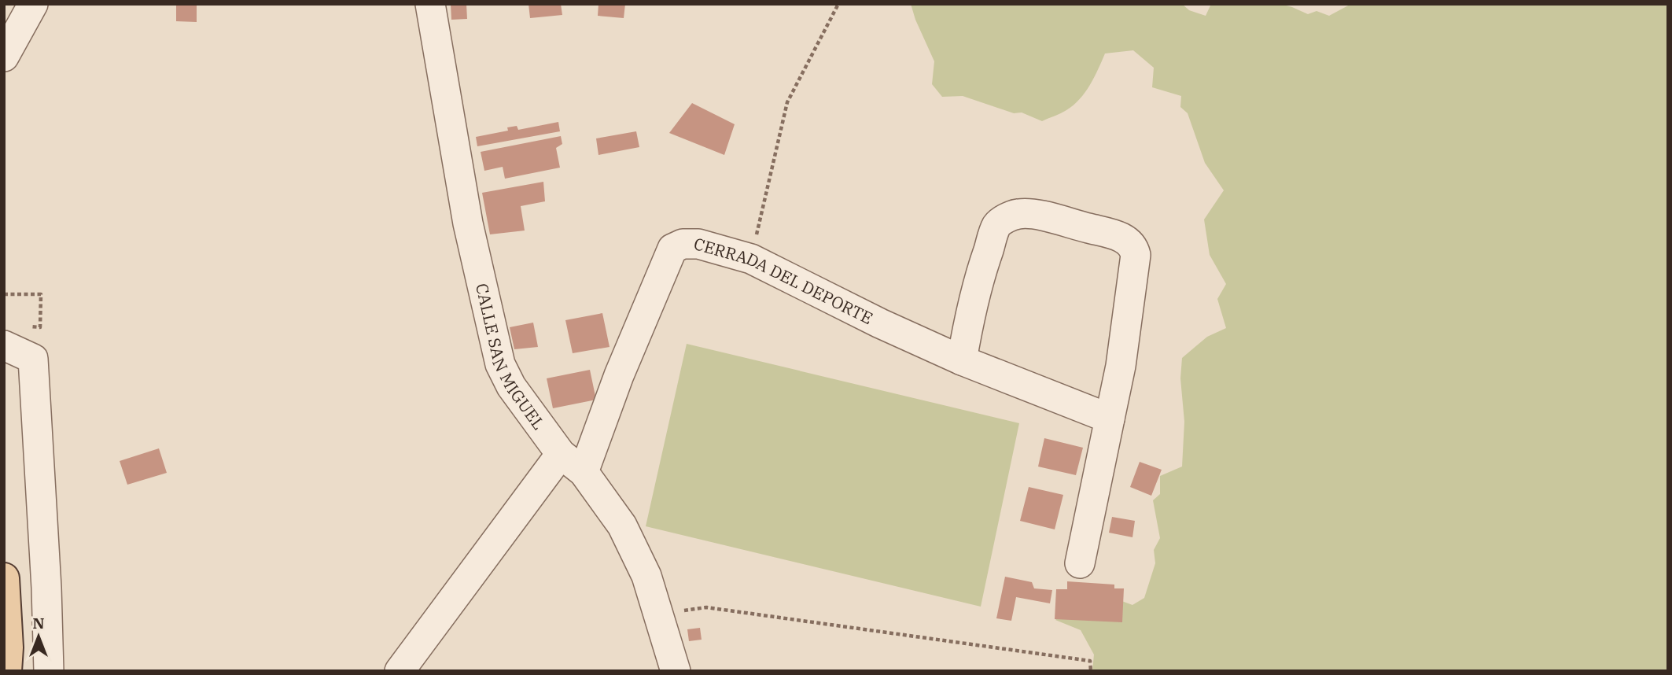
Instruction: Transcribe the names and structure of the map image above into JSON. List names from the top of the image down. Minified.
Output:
{"streets":{"street":["CERRADA DEL DEPORTE","CALLE SAN MIGUEL"]},"crossings":[["CERRADA DEL DEPORTE","CALLE SAN MIGUEL"]],"north":"top"}
